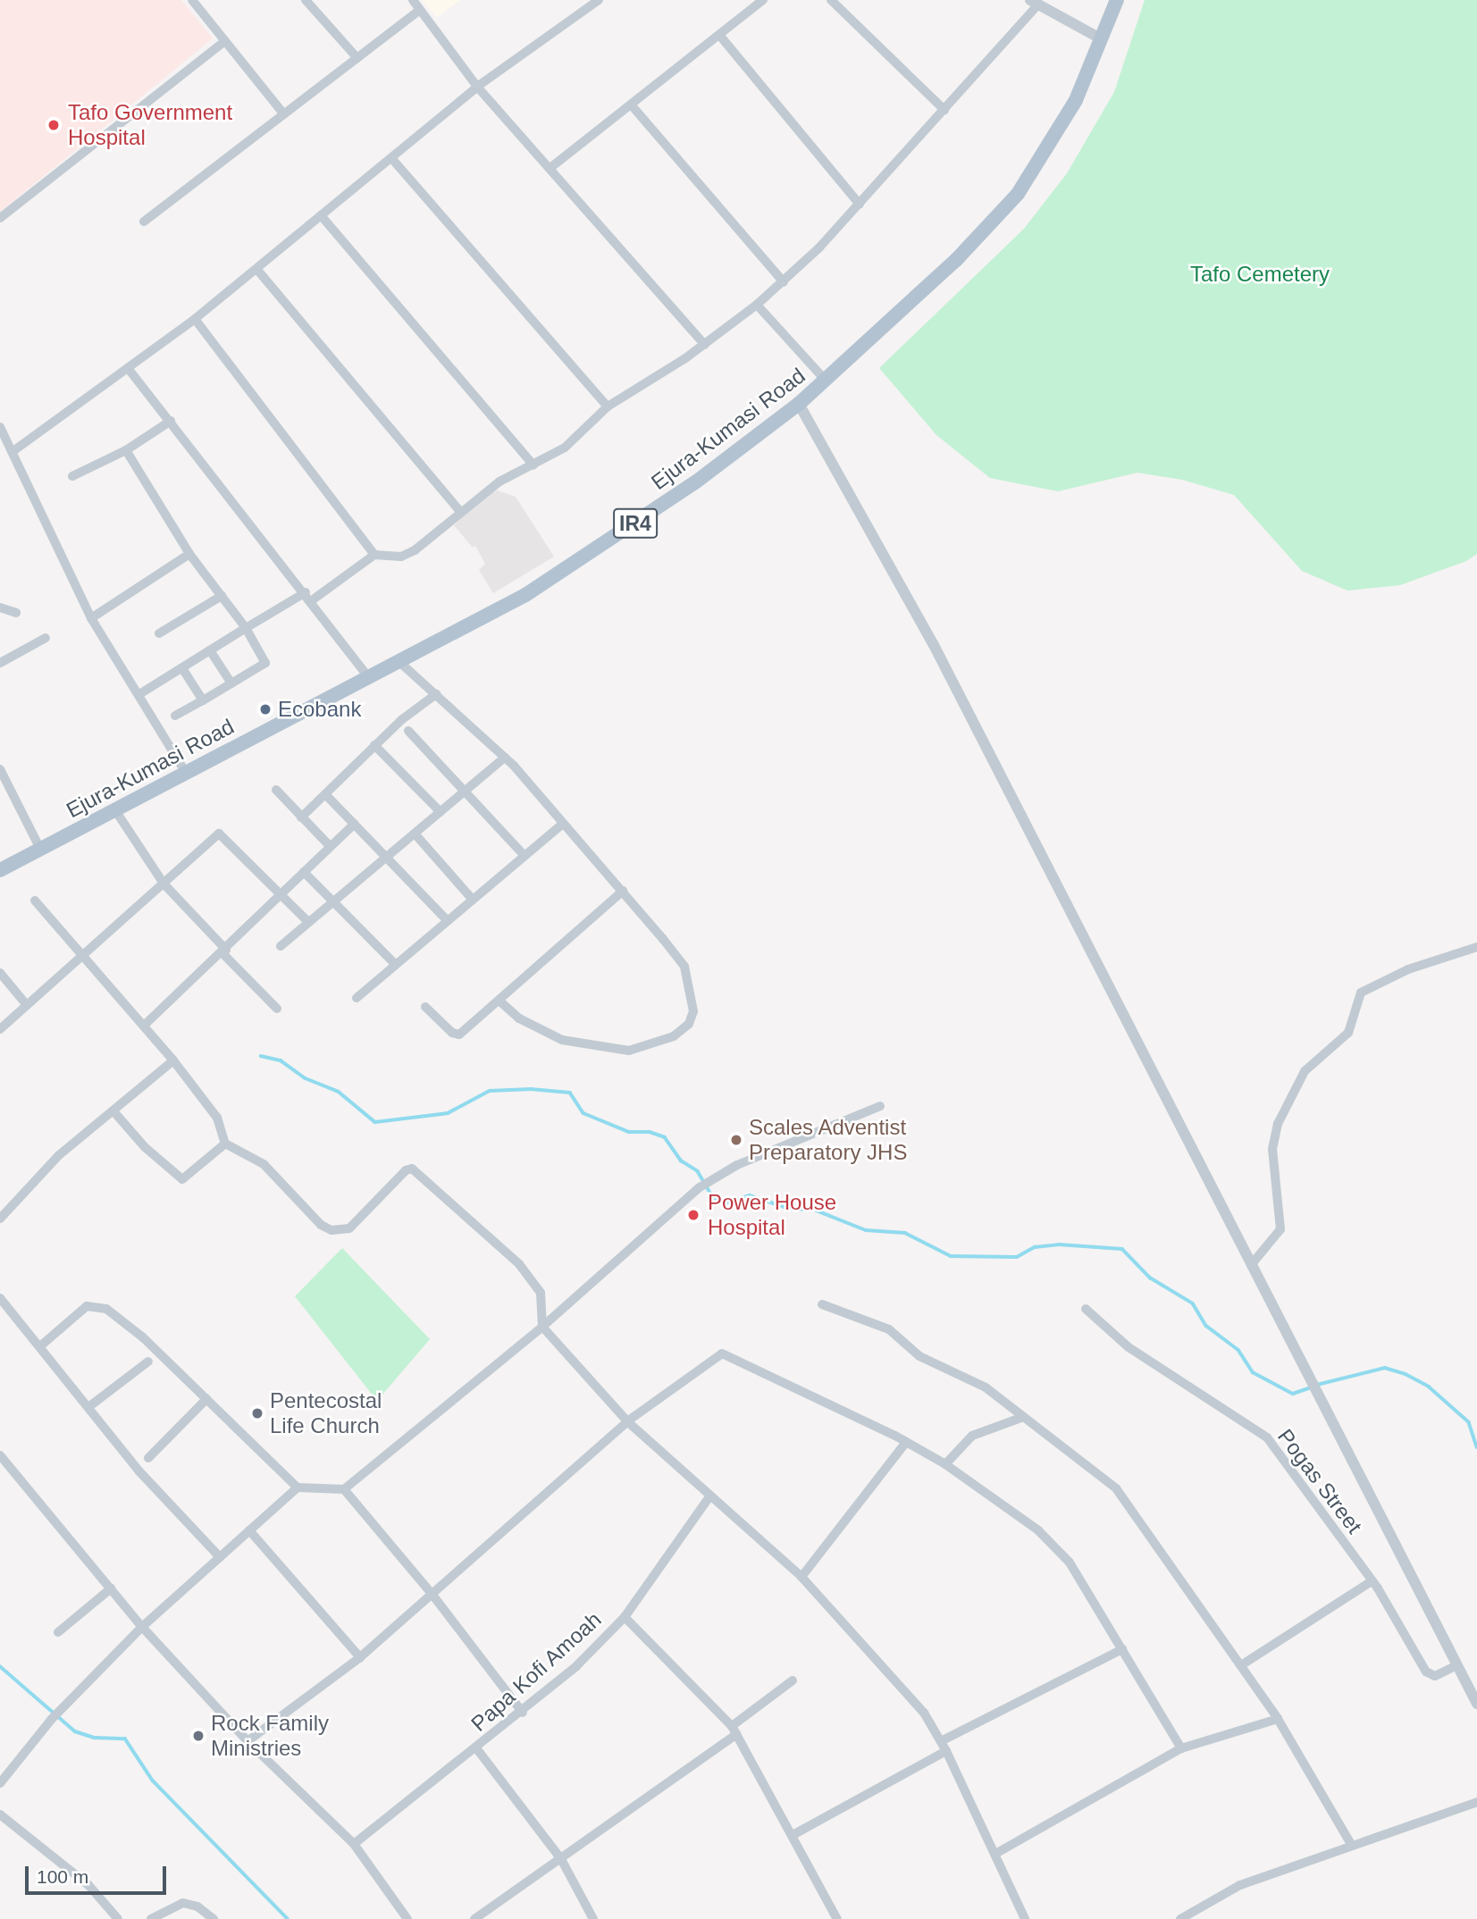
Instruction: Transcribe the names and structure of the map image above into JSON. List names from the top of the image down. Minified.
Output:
{"streets":{"main road":["Ejura-Kumasi Road","IR4"],"street":["Pogas Street","Papa Kofi Amoah"]},"parks":["Tafo Cemetery"],"places":["Tafo Government Hospital","Ecobank","Scales Adventist Preparatory JHS","Power House Hospital","Pentecostal Life Church","Rock Family Ministries"],"scale_bar":"100 m"}
